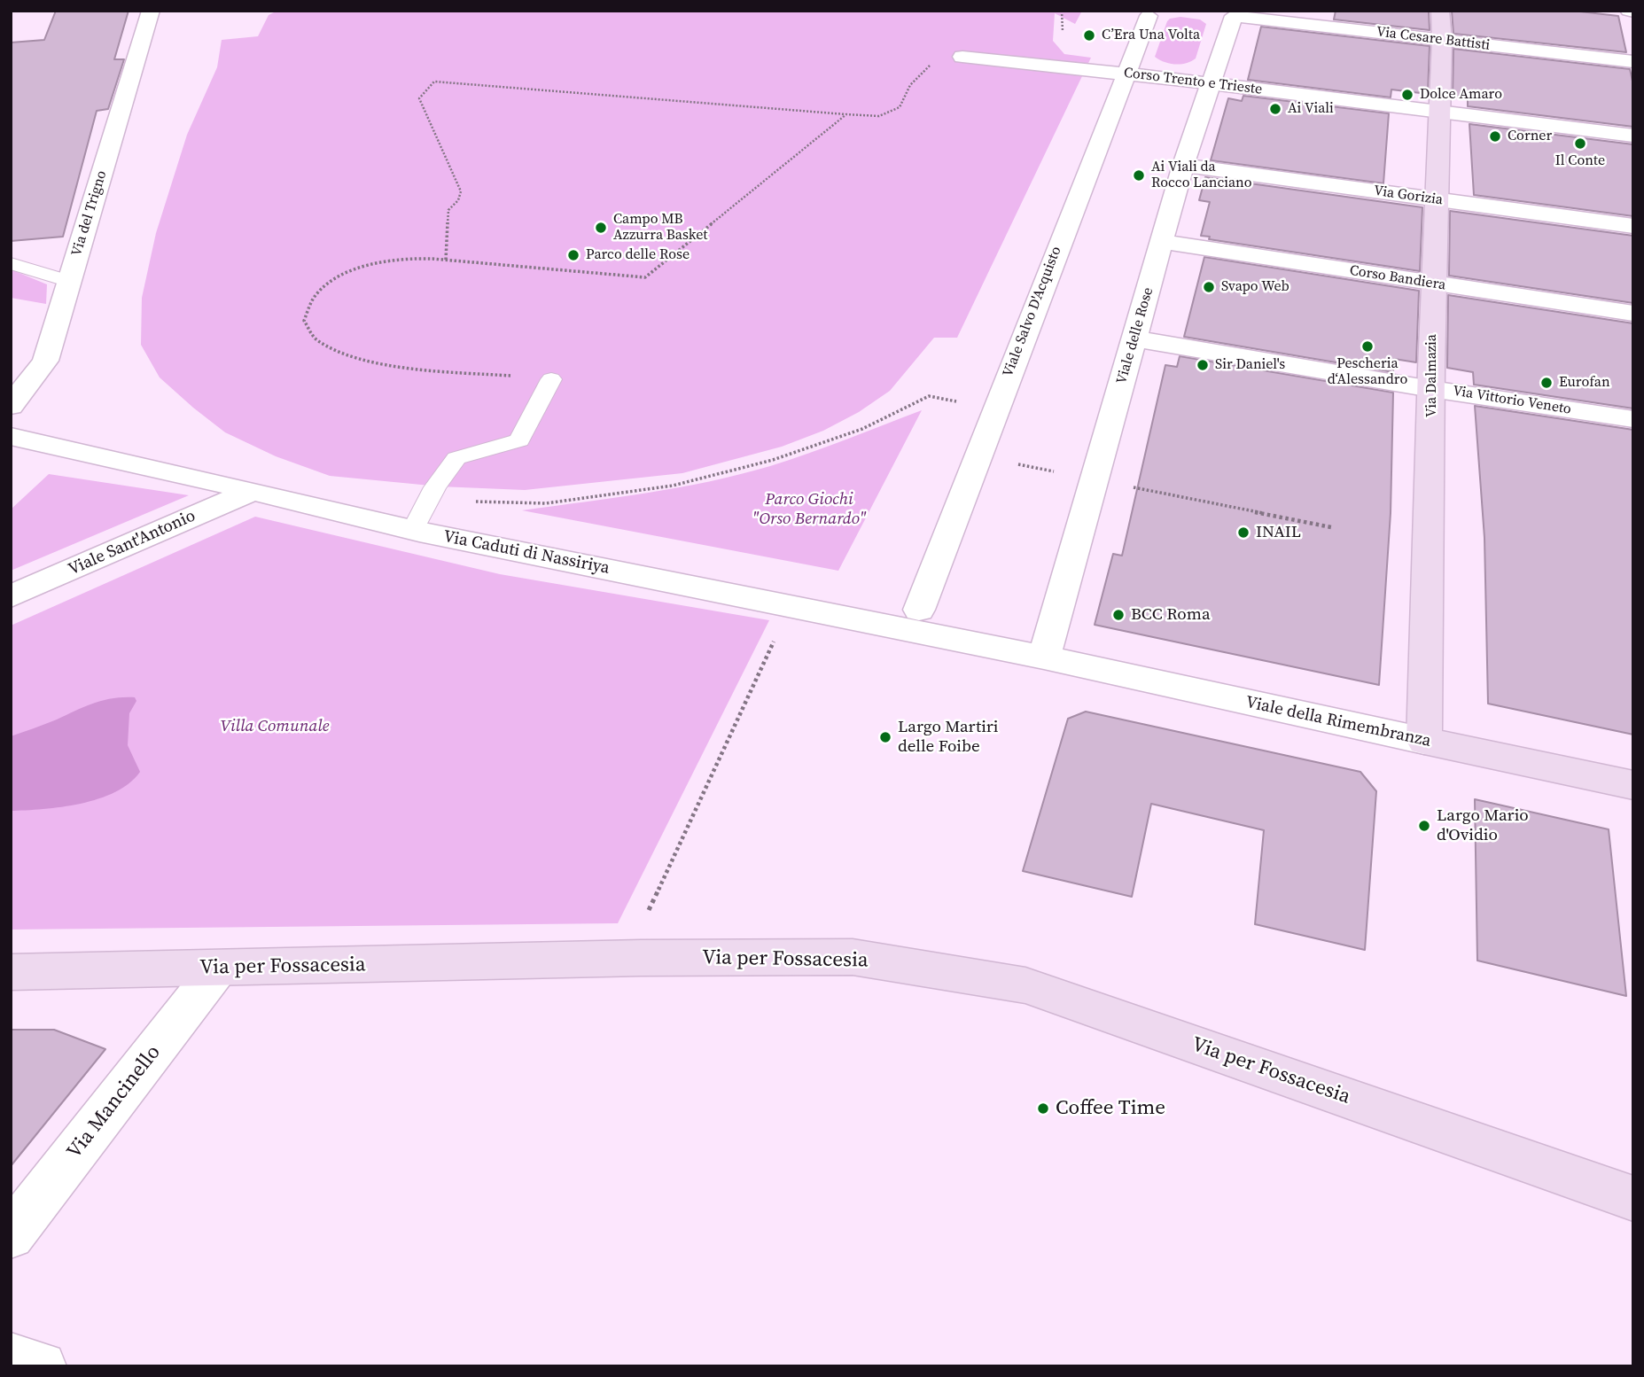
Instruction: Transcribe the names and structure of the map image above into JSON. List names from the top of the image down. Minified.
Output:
{"streets":{"street":["Via Cesare Battisti","Corso Trento e Trieste","Via Gorizia","Via del Trigno","Corso Bandiera","Viale Salvo D'Acquisto","Viale delle Rose","Via Dalmazia","Via Vittorio Veneto","Viale Sant'Antonio","Via Caduti di Nassiriya","Viale della Rimembranza","Via per Fossacesia","Via Mancinello"]},"crossings":[["Via Cesare Battisti","Viale delle Rose"],["Via Cesare Battisti","Via Dalmazia"],["Corso Trento e Trieste","Viale Salvo D'Acquisto"],["Corso Trento e Trieste","Viale delle Rose"],["Corso Trento e Trieste","Via Dalmazia"],["Via Gorizia","Viale delle Rose"],["Via Gorizia","Via Dalmazia"],["Corso Bandiera","Viale delle Rose"],["Corso Bandiera","Via Dalmazia"],["Viale delle Rose","Via Vittorio Veneto"],["Viale delle Rose","Via Caduti di Nassiriya"],["Viale delle Rose","Viale della Rimembranza"],["Via Dalmazia","Via Vittorio Veneto"],["Via Dalmazia","Viale della Rimembranza"],["Viale Sant'Antonio","Via Caduti di Nassiriya"],["Via Caduti di Nassiriya","Viale della Rimembranza"],["Via per Fossacesia","Via Mancinello"]],"parks":["Parco Giochi \"Orso Bernardo\"","Villa Comunale"],"places":["C’Era Una Volta","Dolce Amaro","Ai Viali","Corner","Il Conte","Ai Viali da Rocco Lanciano","Campo MB Azzurra Basket","Parco delle Rose","Svapo Web","Pescheria d‘Alessandro","Sir Daniel's","Eurofan","INAIL","BCC Roma","Largo Martiri delle Foibe","Largo Mario d'Ovidio","Coffee Time"]}
